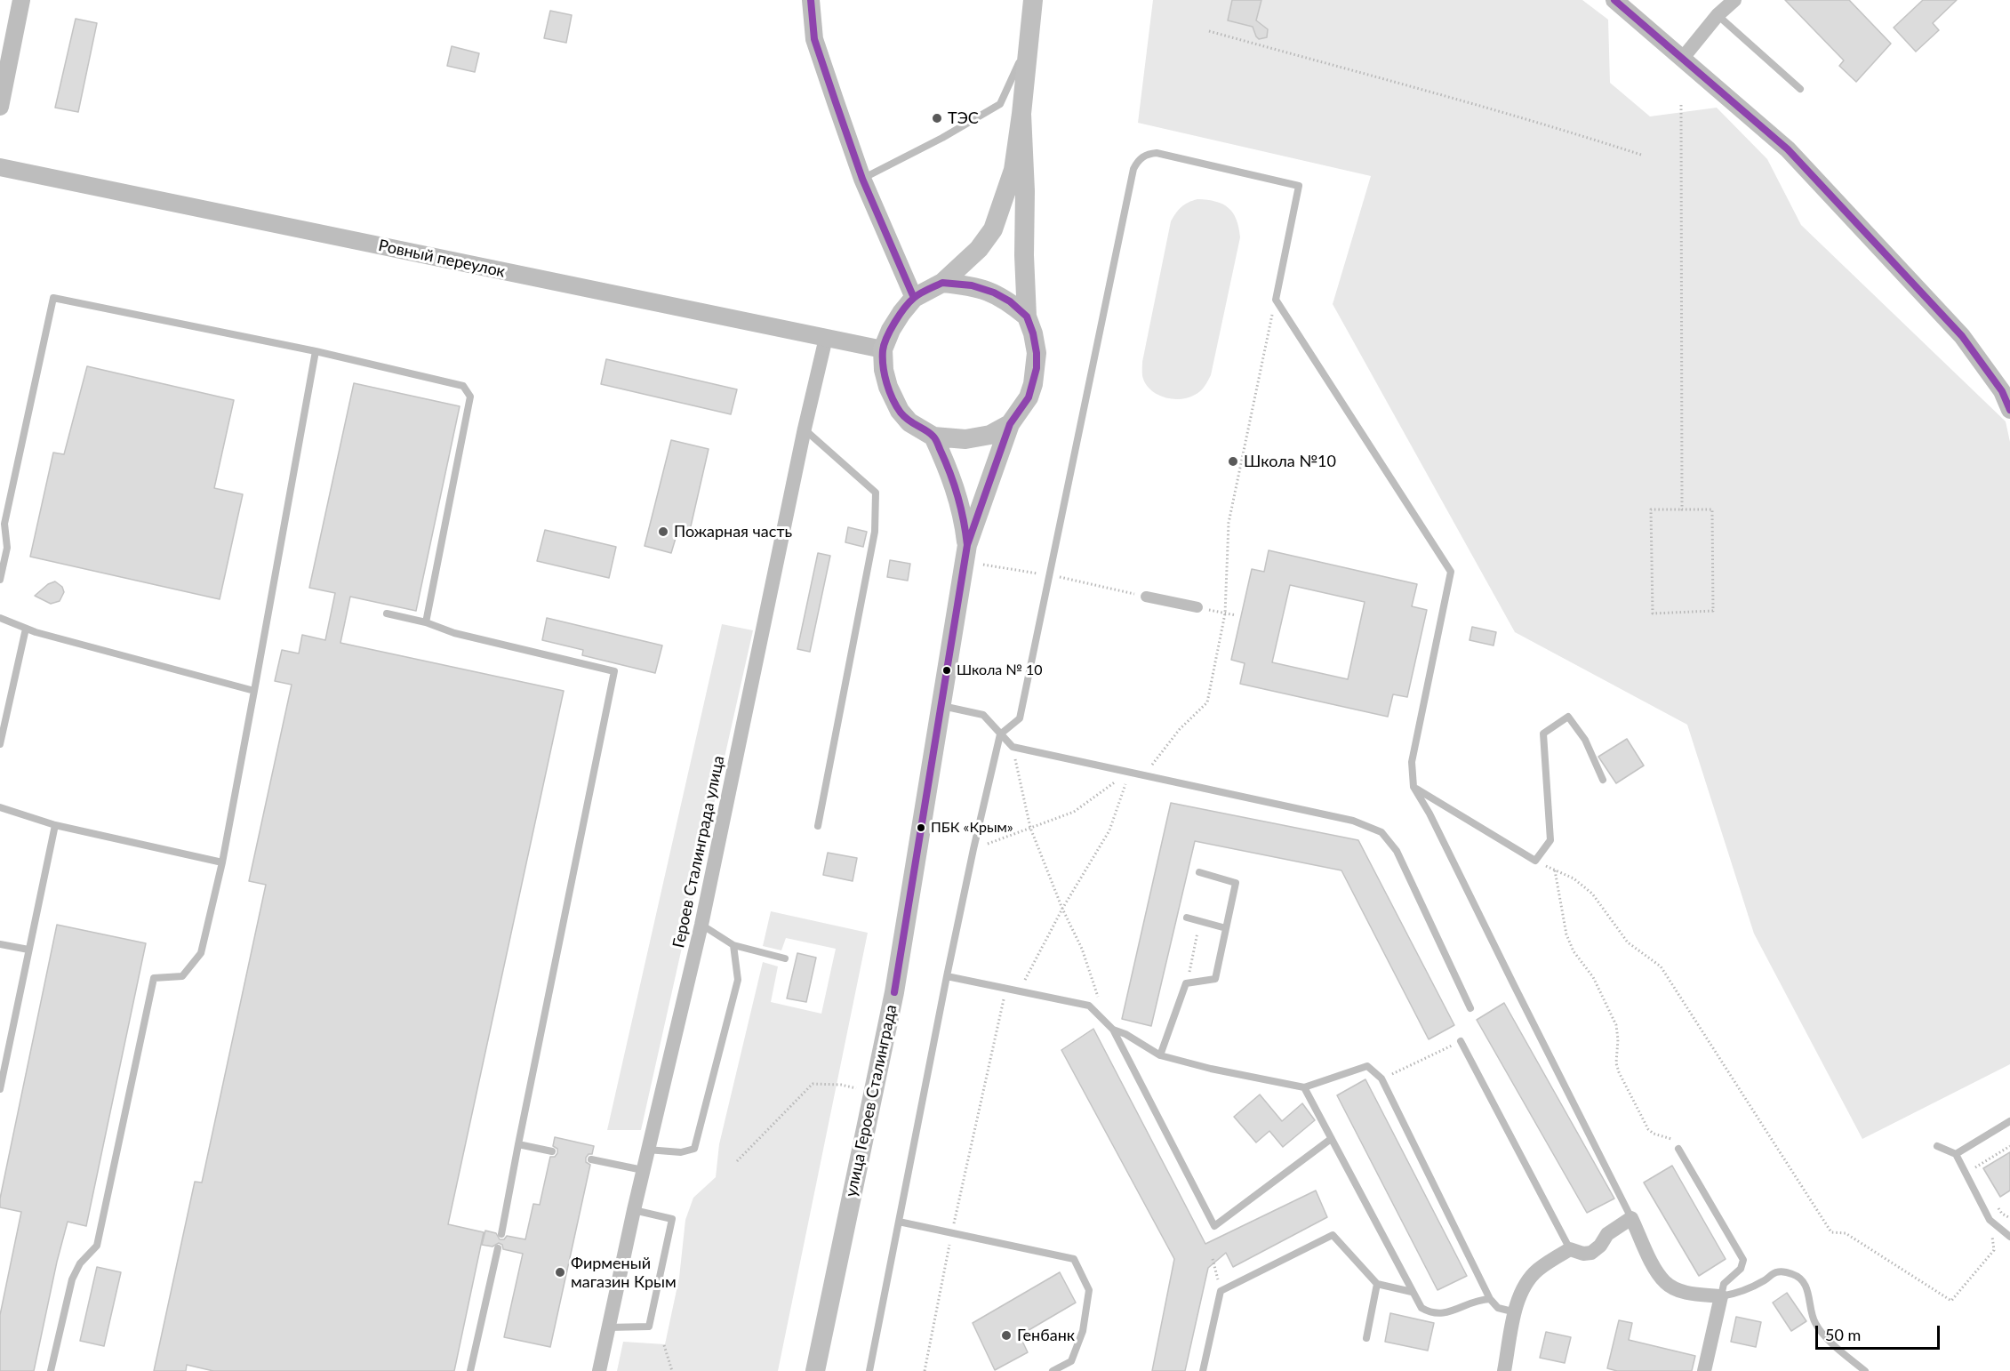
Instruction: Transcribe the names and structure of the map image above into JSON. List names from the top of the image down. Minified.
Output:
{"streets":{"main road":["улица Героев Сталинграда"],"street":["Ровный переулок","Героев Сталинграда улица"]},"crossings":[["Ровный переулок","Героев Сталинграда улица"],["Ровный переулок","улица Героев Сталинграда"]],"places":["ТЭС","Школа №10","Пожарная часть","Школа № 10","ПБК «Крым»","Фирменый магазин Крым","Генбанк"],"scale_bar":"50 m"}
